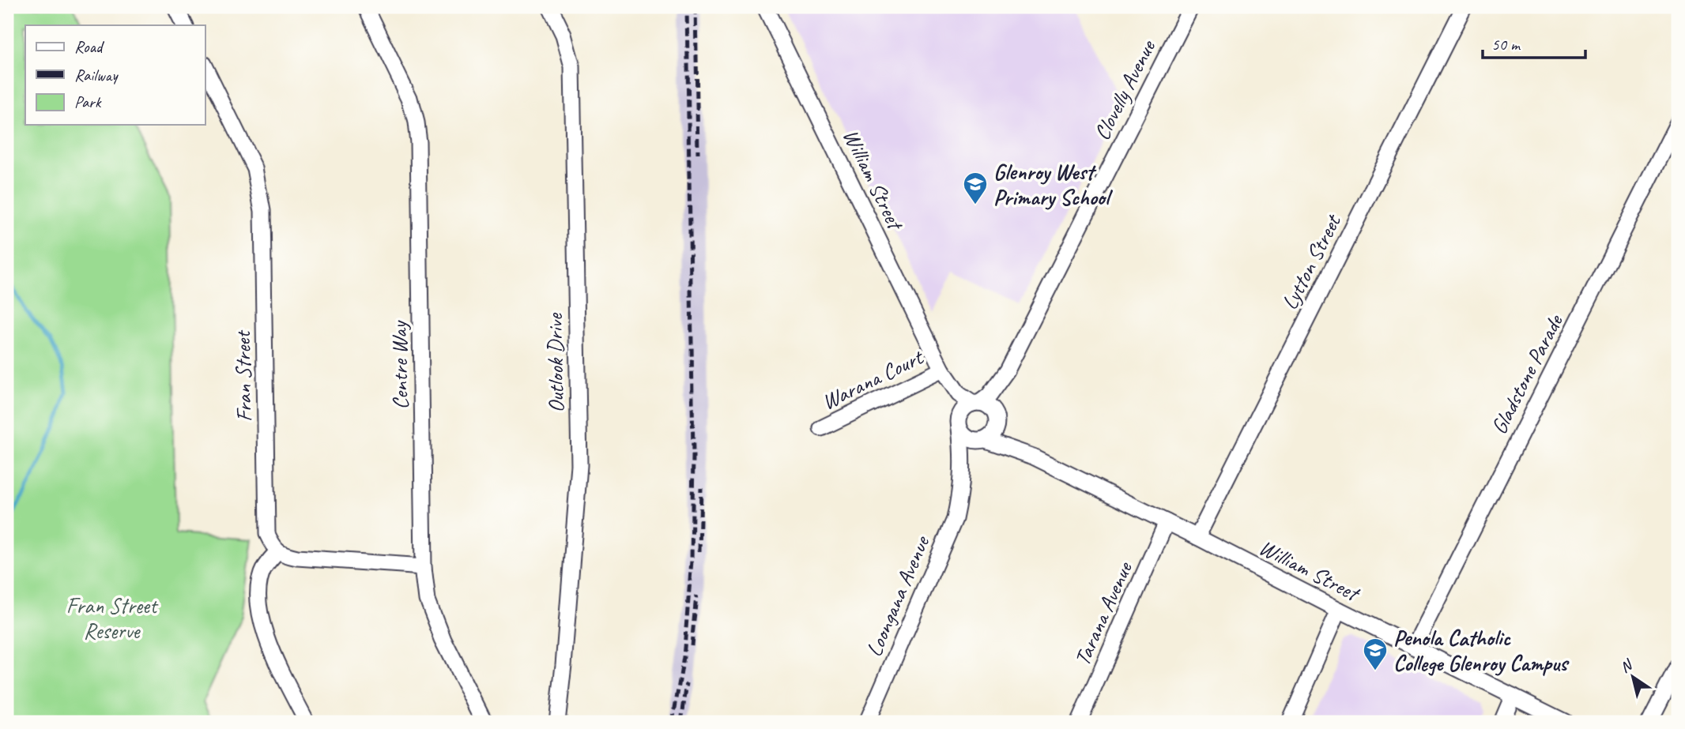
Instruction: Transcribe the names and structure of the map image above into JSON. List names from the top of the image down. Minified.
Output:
{"streets":{"street":["Clovelly Avenue","William Street","Lytton Street","Outlook Drive","Centre Way","Gladstone Parade","Fran Street","Warana Court","Loongana Avenue","Tarana Avenue"]},"crossings":[["Clovelly Avenue","William Street"],["Clovelly Avenue","Loongana Avenue"],["William Street","Lytton Street"],["William Street","Gladstone Parade"],["William Street","Warana Court"],["William Street","Loongana Avenue"],["William Street","Tarana Avenue"]],"parks":["Fran Street Reserve"],"places":{"school or university":["Glenroy West Primary School","Penola Catholic College Glenroy Campus"]},"legend":["Road","Railway","Park"],"scale_bar":"50 m","north":"top left"}
